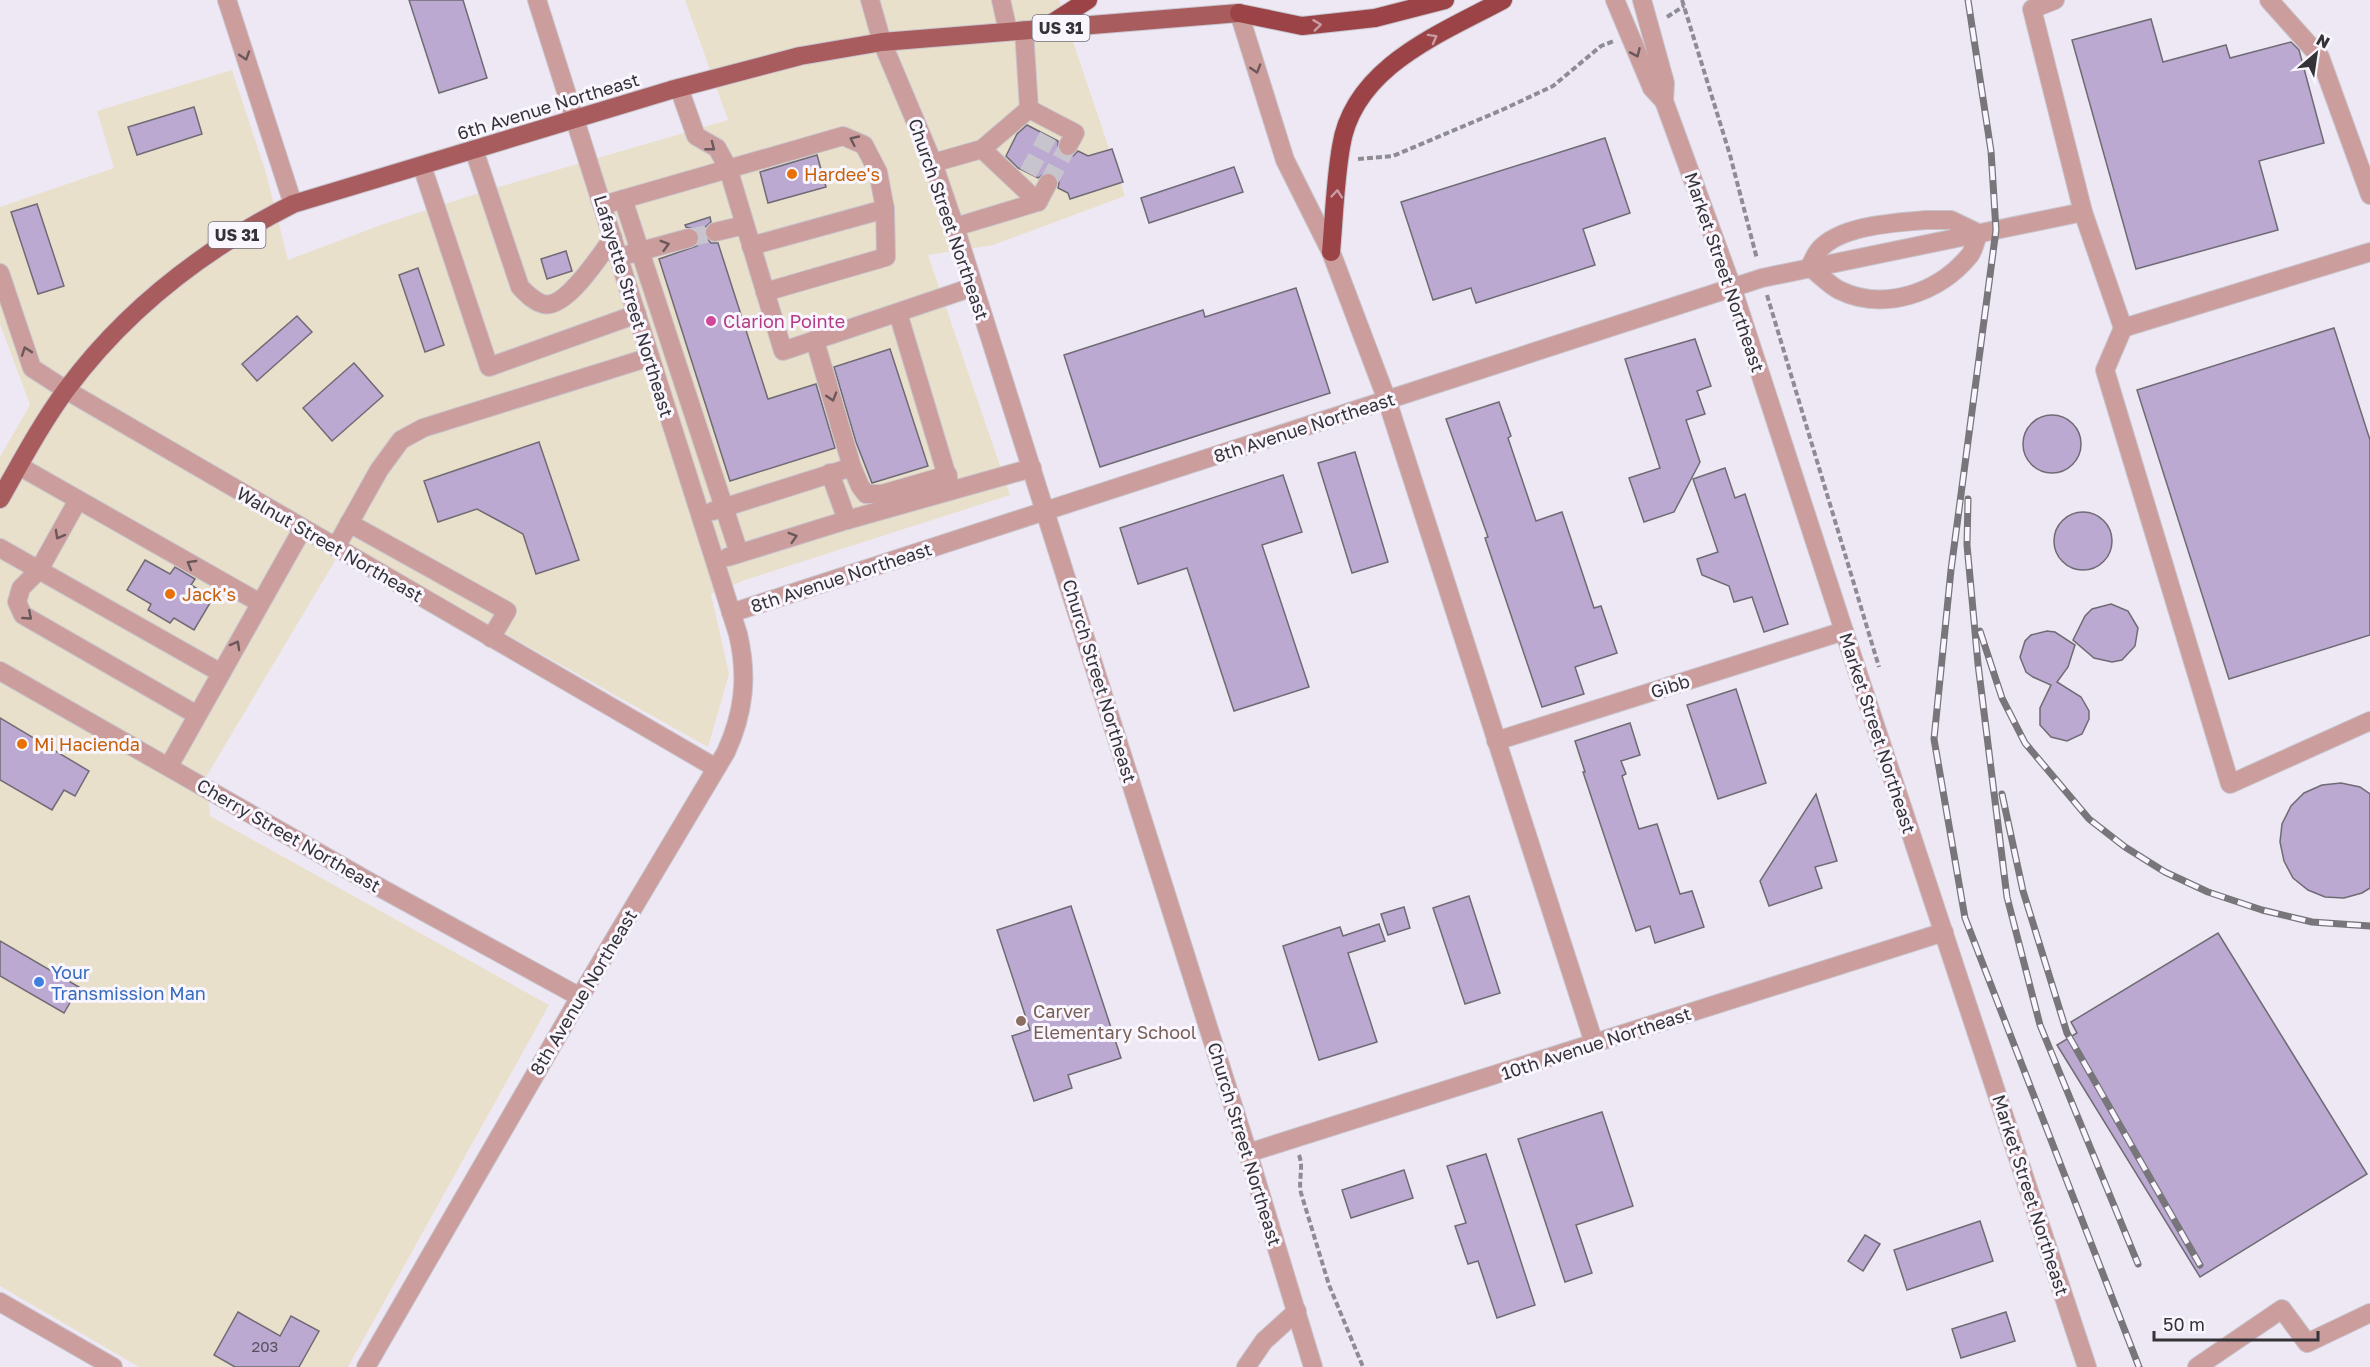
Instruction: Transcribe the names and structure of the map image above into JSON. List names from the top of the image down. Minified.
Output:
{"streets":{"highway":["US 31","6th Avenue Northeast"],"street":["Church Street Northeast","Market Street Northeast","Lafayette Street Northeast","8th Avenue Northeast","Walnut Street Northeast","Gibb","Cherry Street Northeast","10th Avenue Northeast"]},"crossings":[["6th Avenue Northeast","Church Street Northeast"],["6th Avenue Northeast","Lafayette Street Northeast"],["6th Avenue Northeast","Walnut Street Northeast"],["Church Street Northeast","8th Avenue Northeast"],["Church Street Northeast","10th Avenue Northeast"],["Market Street Northeast","8th Avenue Northeast"],["Market Street Northeast","Gibb"],["Market Street Northeast","10th Avenue Northeast"],["Lafayette Street Northeast","8th Avenue Northeast"],["8th Avenue Northeast","Walnut Street Northeast"],["8th Avenue Northeast","Cherry Street Northeast"]],"places":["Hardee's","Clarion Pointe","Jack's","Mi Hacienda","Your Transmission Man","Carver Elementary School"],"house_numbers":["203"],"scale_bar":"50 m","north":"top right"}
